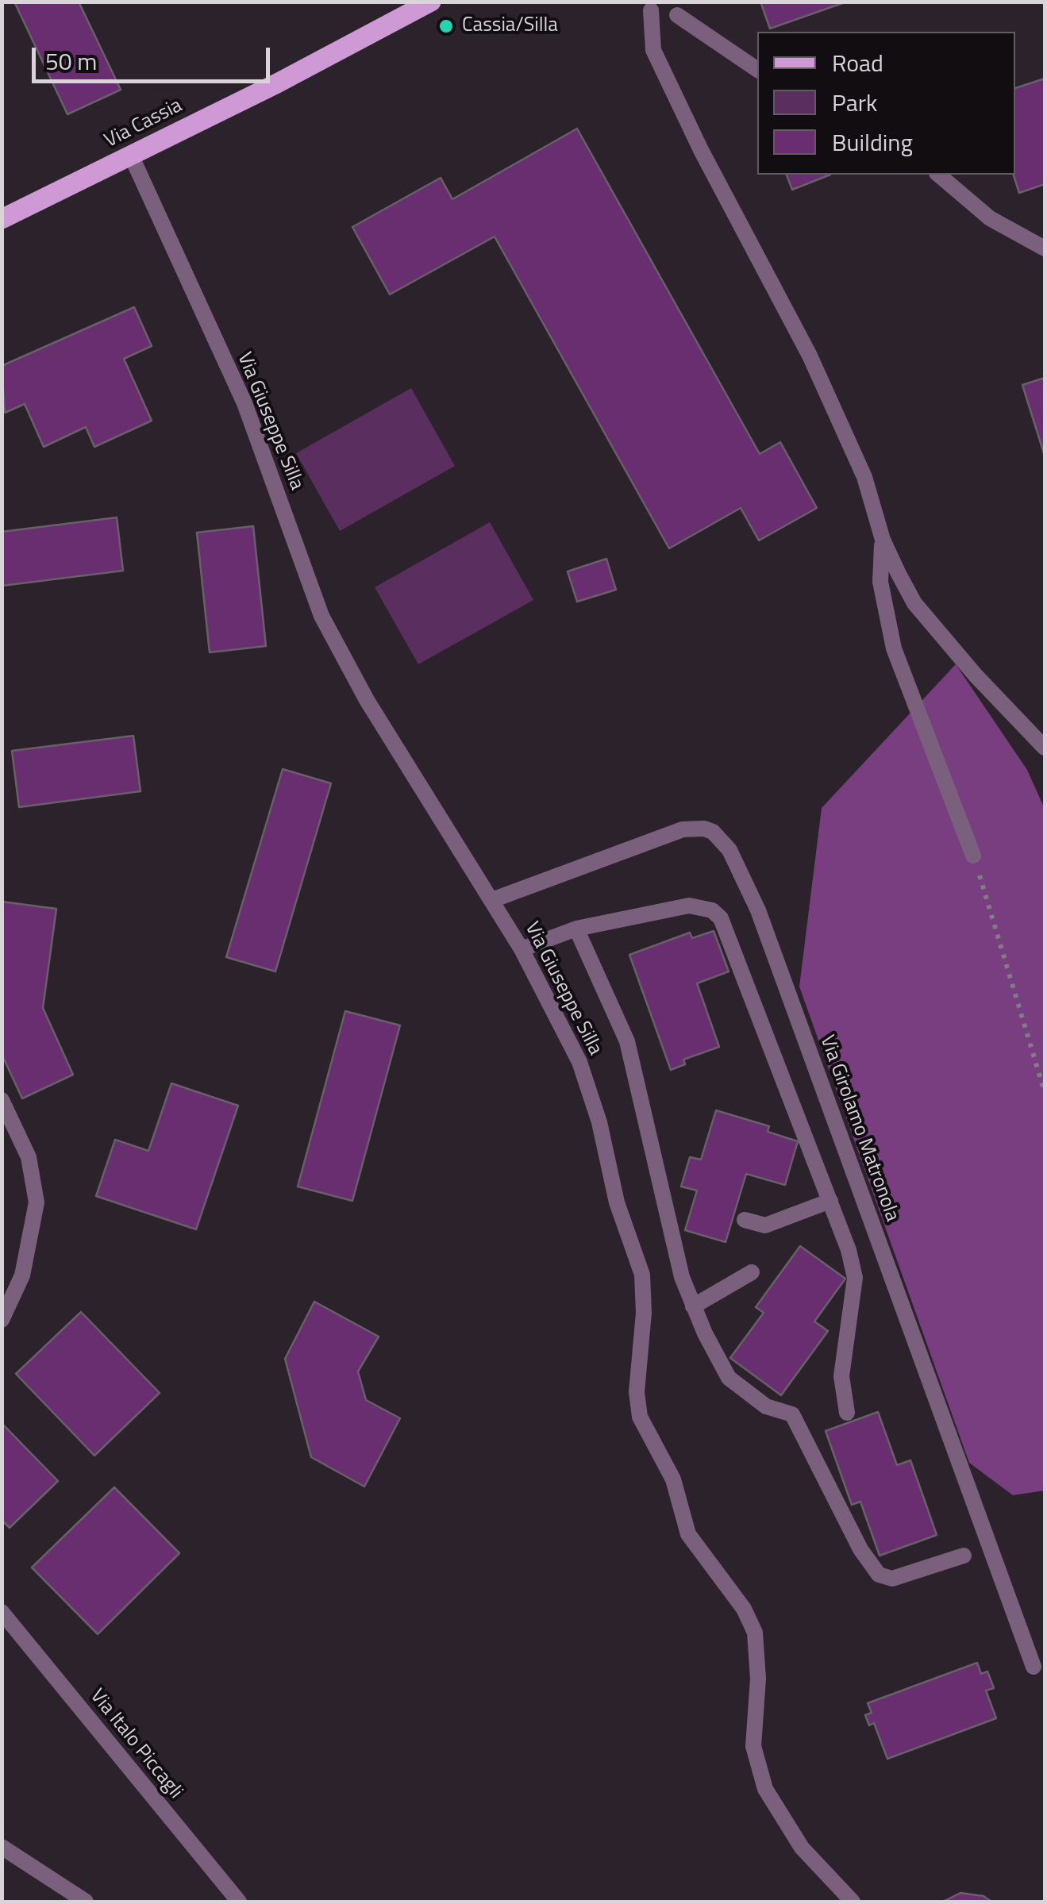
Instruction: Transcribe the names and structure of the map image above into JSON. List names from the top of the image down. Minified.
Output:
{"streets":{"main road":["Via Cassia"],"street":["Via Giuseppe Silla","Via Girolamo Matronola","Via Italo Piccagli"]},"crossings":[["Via Cassia","Via Giuseppe Silla"],["Via Giuseppe Silla","Via Girolamo Matronola"]],"places":["Cassia/Silla"],"legend":["Road","Park","Building"],"scale_bar":"50 m"}
